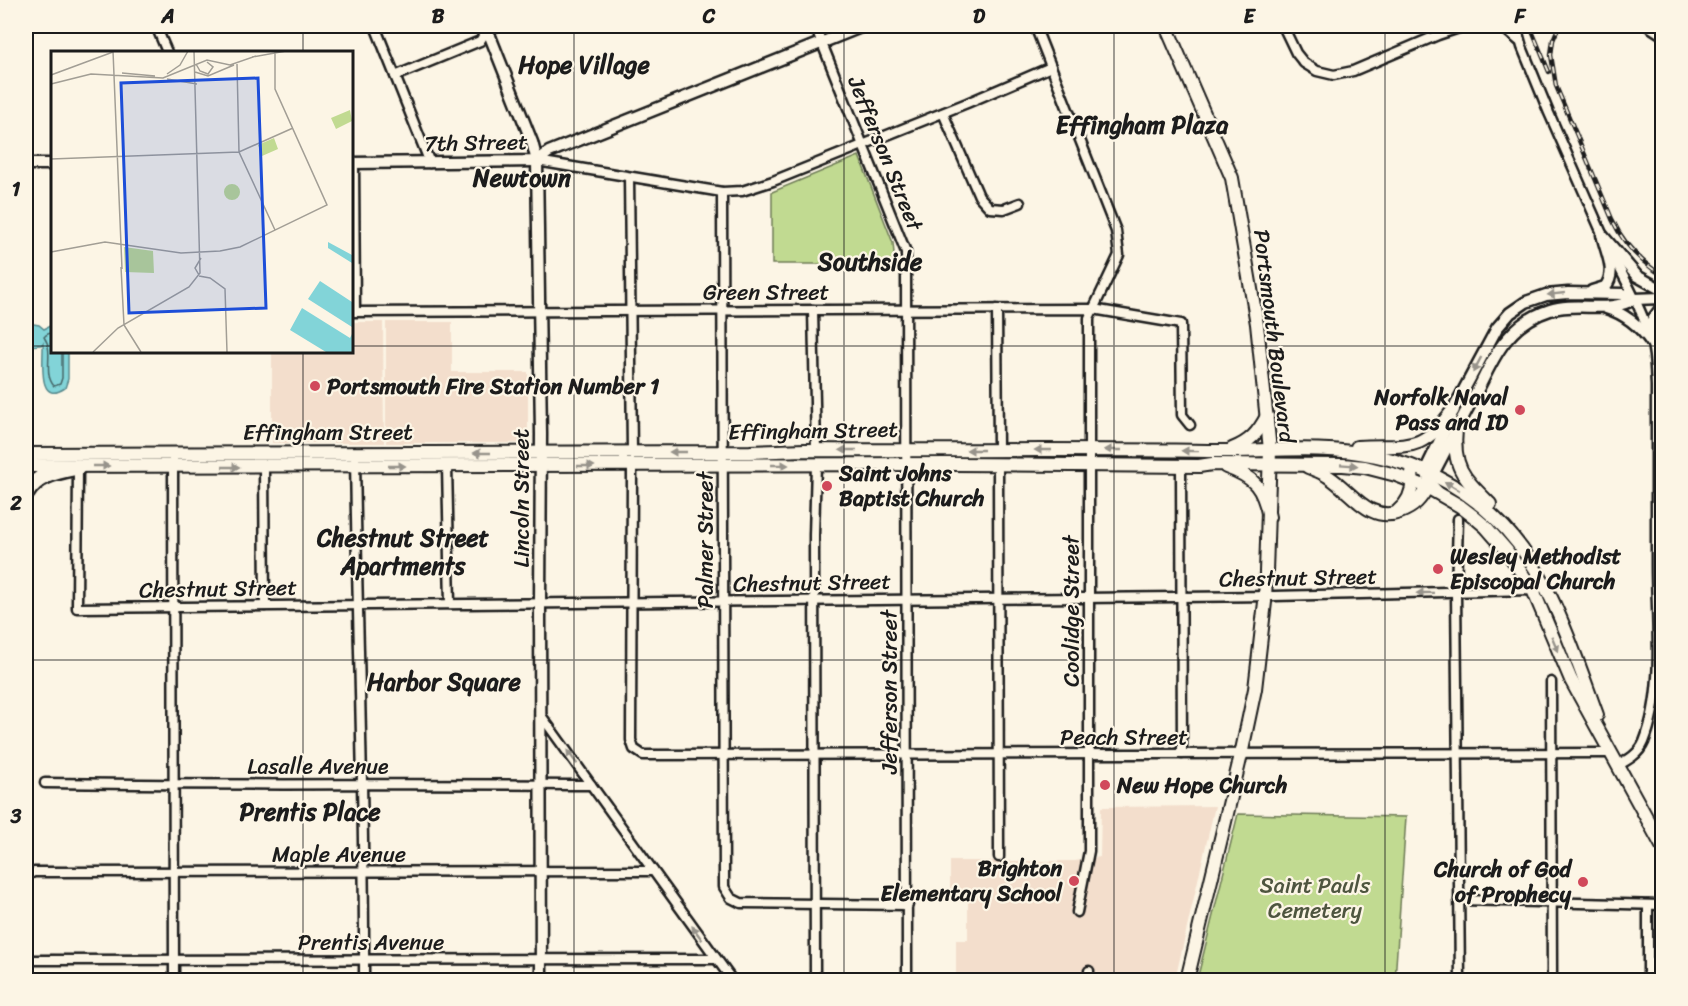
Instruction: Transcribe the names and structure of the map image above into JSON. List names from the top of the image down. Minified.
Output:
{"streets":{"main road":["Portsmouth Boulevard","Effingham Street"],"street":["7th Street","Jefferson Street","Green Street","Lincoln Street","Palmer Street","Chestnut Street","Coolidge Street","Peach Street","Lasalle Avenue","Maple Avenue","Prentis Avenue"]},"crossings":[["7th Street","Jefferson Street"],["7th Street","Lincoln Street"],["Jefferson Street","Green Street"],["Jefferson Street","Effingham Street"],["Jefferson Street","Chestnut Street"],["Jefferson Street","Peach Street"],["Green Street","Lincoln Street"],["Green Street","Palmer Street"],["Green Street","Coolidge Street"],["Portsmouth Boulevard","Effingham Street"],["Portsmouth Boulevard","Chestnut Street"],["Portsmouth Boulevard","Peach Street"],["Effingham Street","Lincoln Street"],["Effingham Street","Palmer Street"],["Effingham Street","Chestnut Street"],["Effingham Street","Coolidge Street"],["Effingham Street","Peach Street"],["Lincoln Street","Chestnut Street"],["Lincoln Street","Lasalle Avenue"],["Lincoln Street","Maple Avenue"],["Lincoln Street","Prentis Avenue"],["Palmer Street","Chestnut Street"],["Palmer Street","Peach Street"],["Chestnut Street","Coolidge Street"],["Chestnut Street","Peach Street"],["Coolidge Street","Peach Street"]],"districts":["Hope Village","Effingham Plaza","Newtown","Southside","Chestnut Street Apartments","Harbor Square","Prentis Place"],"parks":["Saint Pauls Cemetery"],"places":["Portsmouth Fire Station Number 1","Norfolk Naval Pass and ID","Saint Johns Baptist Church","Wesley Methodist Episcopal Church","New Hope Church","Brighton Elementary School","Church of God of Prophecy"],"grid":{"columns":["A","B","C","D","E","F"],"rows":["1","2","3"]}}
